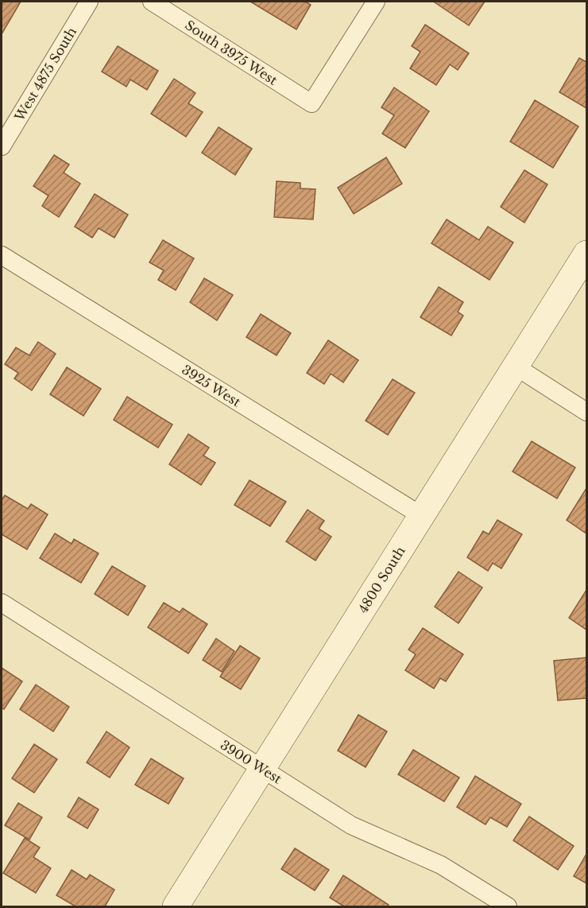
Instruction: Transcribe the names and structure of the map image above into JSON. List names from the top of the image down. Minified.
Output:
{"streets":{"street":["South 3975 West","West 4875 South","3925 West","4800 South","3900 West"]},"crossings":[["3925 West","4800 South"],["4800 South","3900 West"]]}
